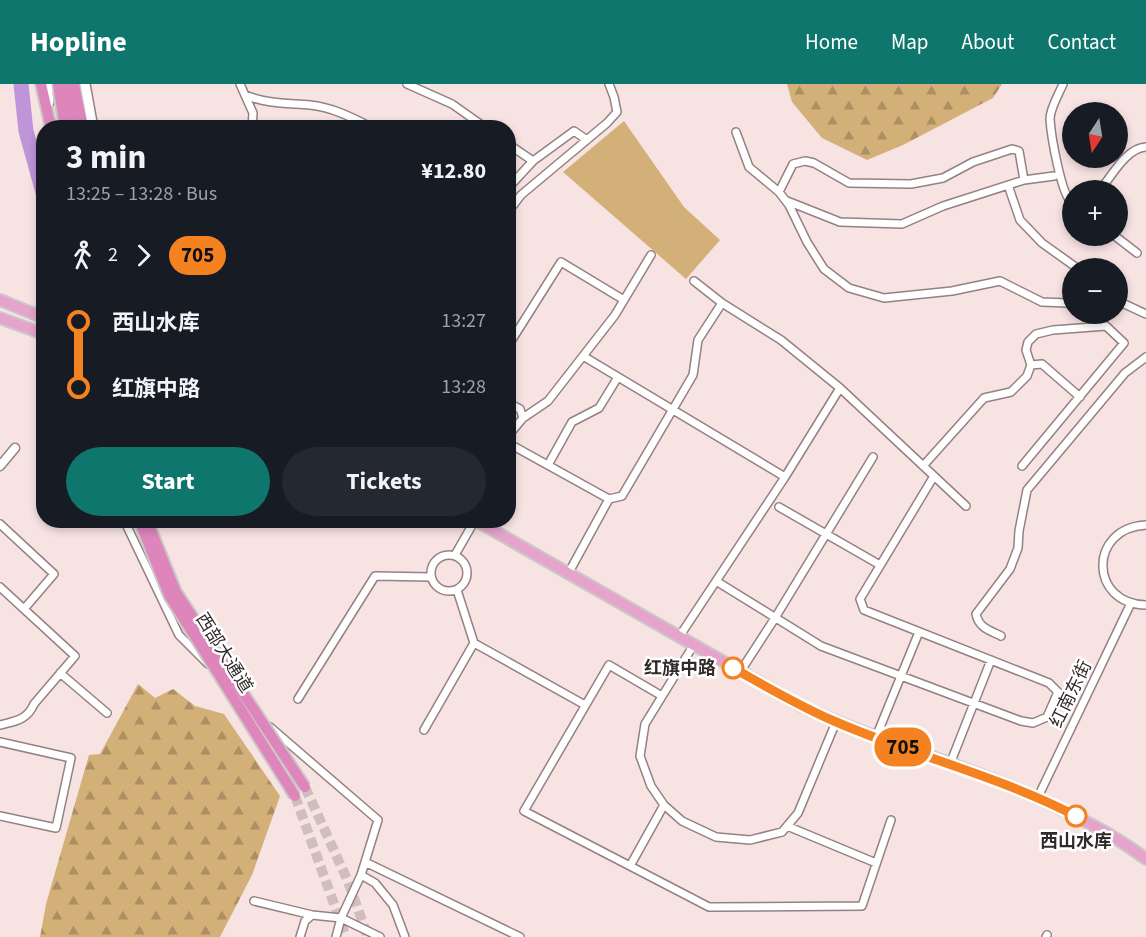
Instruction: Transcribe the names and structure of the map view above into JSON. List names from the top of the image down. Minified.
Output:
{"streets":{"highway":["西部大通道"],"street":["红南东街"]},"places":["红旗中路","西山水库"],"lines":["bus line 705"],"north":"bottom","page":{"header":"Hopline","nav":["Home","Map","About","Contact"],"on_map":"705","map_buttons":["+","−"],"heading":["3 min","13:25 – 13:28 · Bus","¥12.80"],"legs":["2","705"],"list":[{"name":"西山水库","value":"13:27"},{"name":"红旗中路","value":"13:28"}],"buttons":["Start","Tickets"]}}
